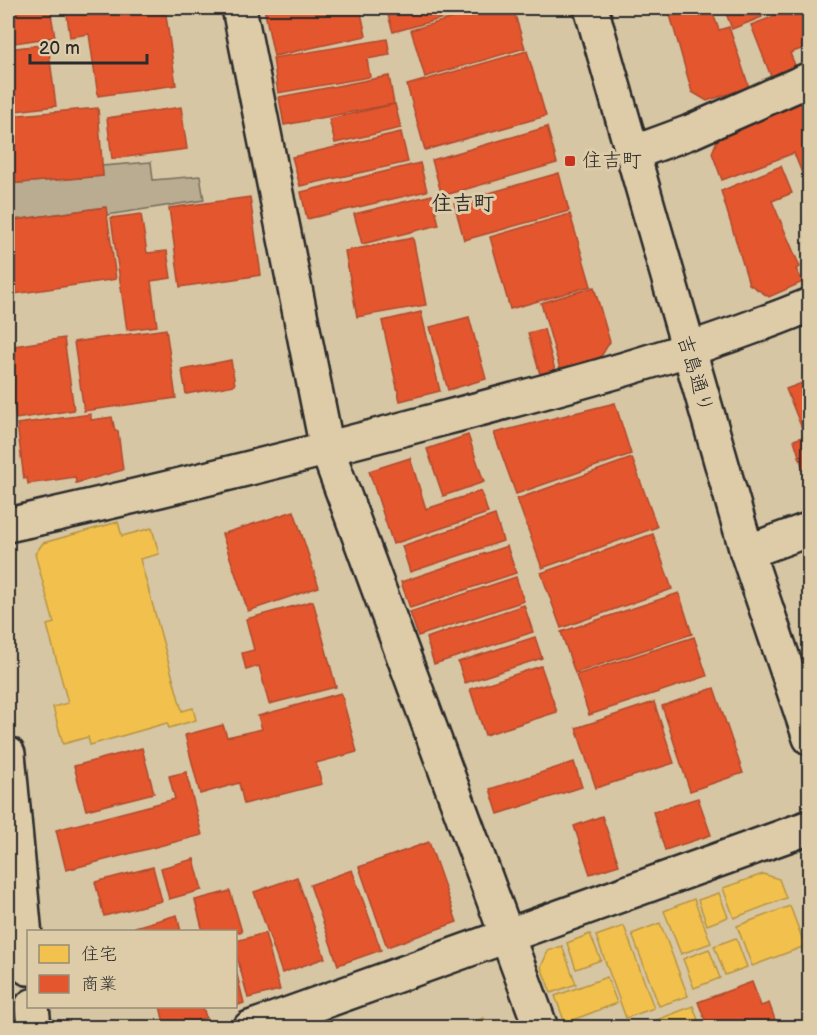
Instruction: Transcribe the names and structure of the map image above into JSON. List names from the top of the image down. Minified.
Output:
{"streets":{"street":["吉島通り"]},"districts":["住吉町"],"places":{"transit":["住吉町"]},"legend":["住宅","商業"],"scale_bar":"20 m"}
